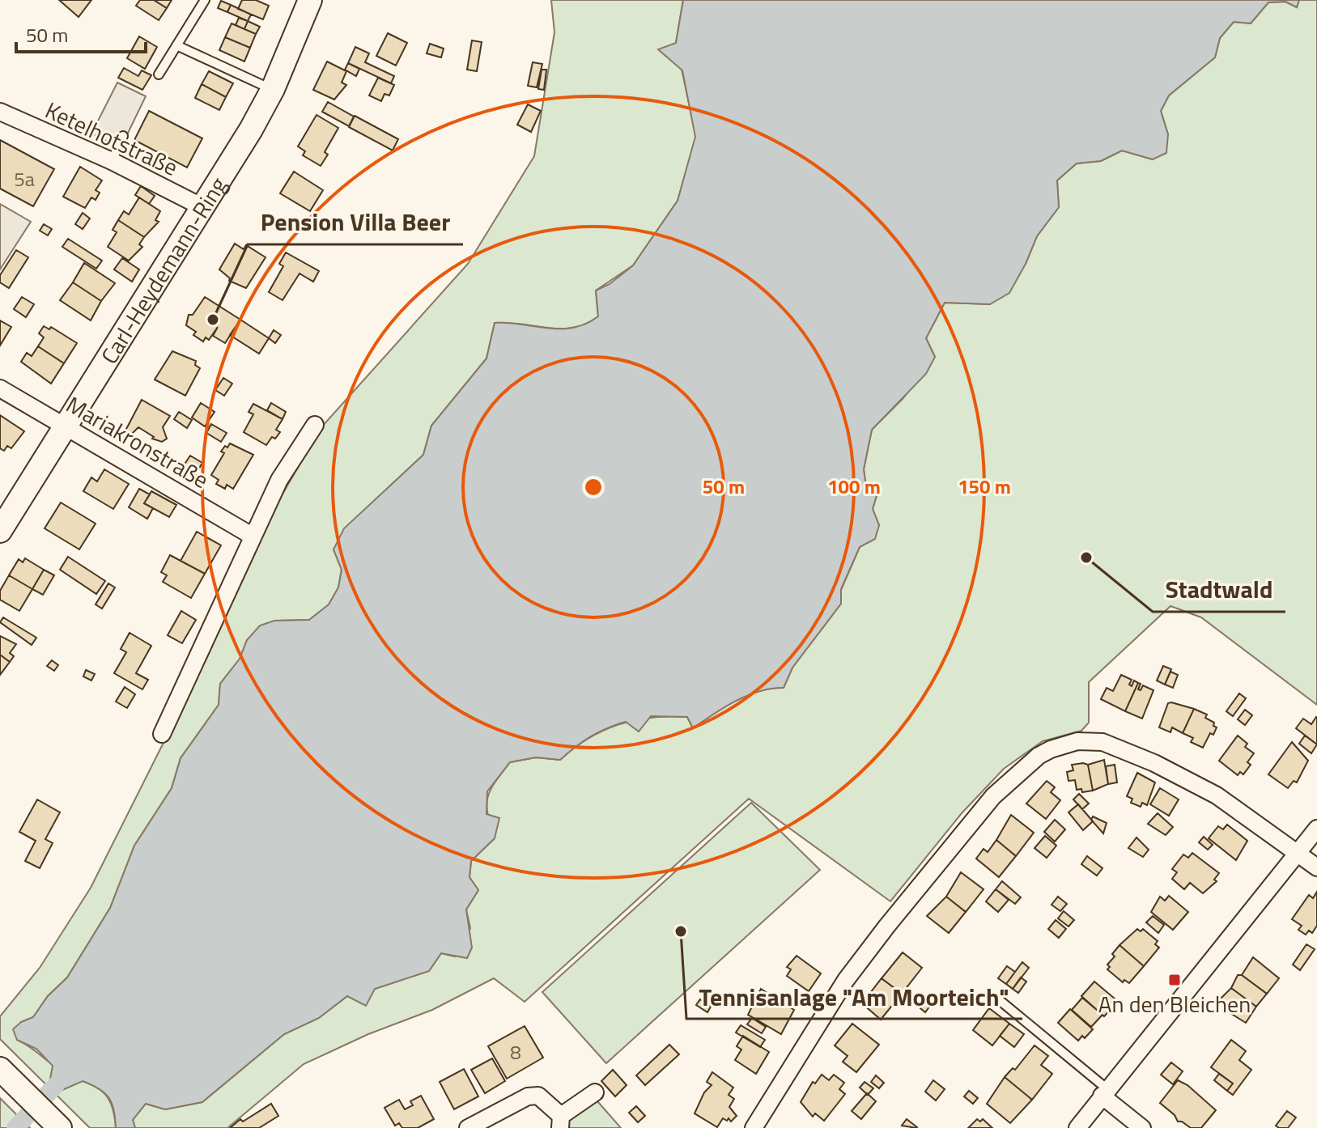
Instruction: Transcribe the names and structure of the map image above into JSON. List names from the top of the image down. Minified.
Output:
{"streets":{"main road":["Carl-Heydemann-Ring"],"street":["Ketelhotstraße","Mariakronstraße"]},"crossings":[["Ketelhotstraße","Carl-Heydemann-Ring"],["Carl-Heydemann-Ring","Mariakronstraße"]],"places":{"other":["Pension Villa Beer","Stadtwald","Tennisanlage \"Am Moorteich\""],"transit":["An den Bleichen"]},"house_numbers":["5a","8"],"scale_bar":"50 m","rings":["50 m","100 m","150 m"]}
